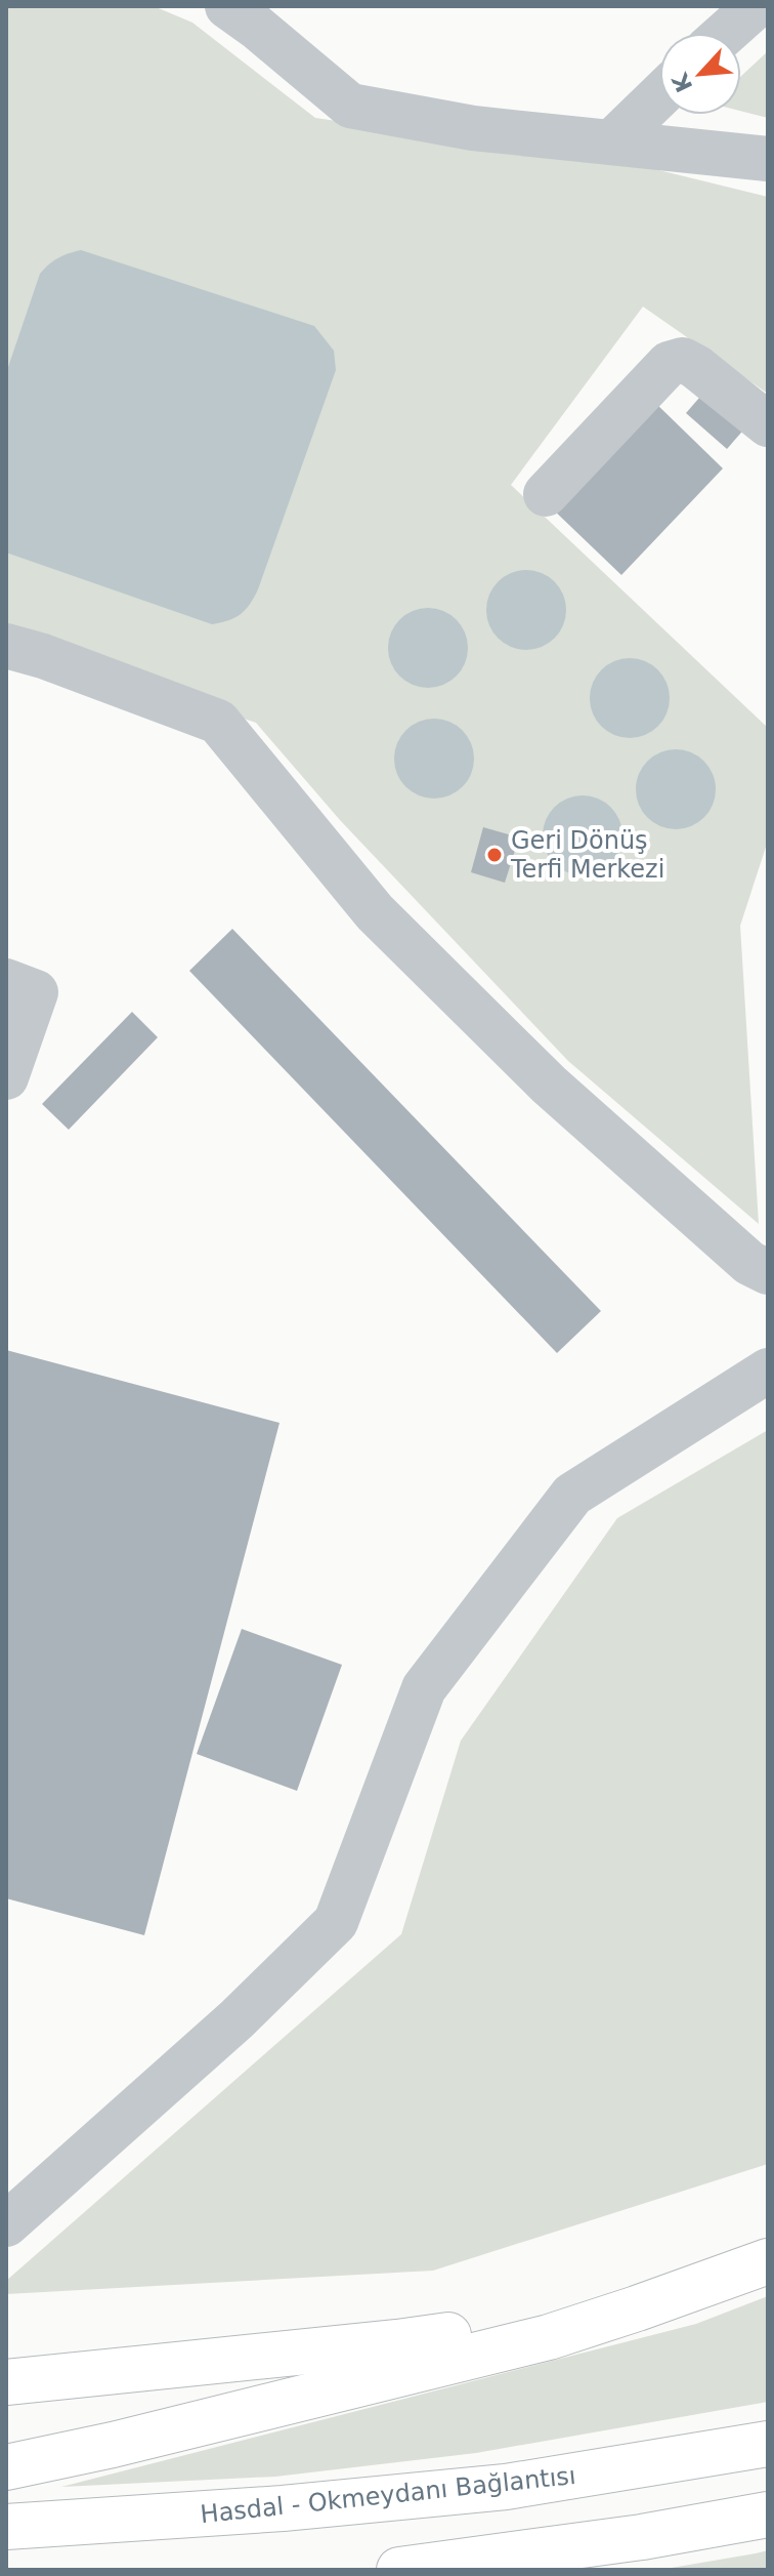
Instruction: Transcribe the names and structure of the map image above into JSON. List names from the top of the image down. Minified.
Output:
{"streets":{"highway":["Hasdal - Okmeydanı Bağlantısı"]},"places":["Geri Dönüş Terfi Merkezi"],"north":"bottom left"}
